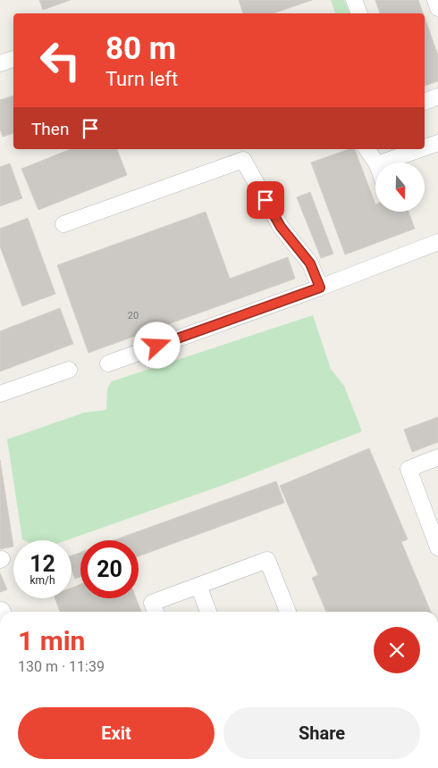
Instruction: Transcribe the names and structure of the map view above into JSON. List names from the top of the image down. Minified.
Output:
{"house_numbers":["20"],"north":"bottom","page":{"turn":["80 m","Turn left"],"then":"Then","speed":"12 km/h","limit":"20","heading":["1 min","130 m · 11:39"],"buttons":["Exit","Share"]}}
